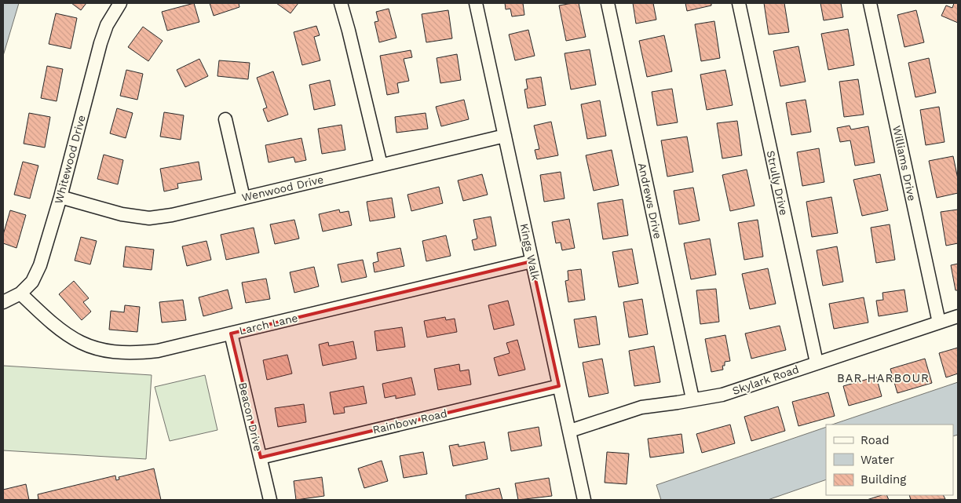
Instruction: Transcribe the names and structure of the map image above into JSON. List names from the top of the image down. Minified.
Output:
{"streets":{"street":["Whitewood Drive","Williams Drive","Strully Drive","Wenwood Drive","Andrews Drive","Kings Walk","Larch Lane","Skylark Road","Beacon Drive","Rainbow Road"]},"crossings":[["Whitewood Drive","Wenwood Drive"],["Whitewood Drive","Larch Lane"],["Williams Drive","Skylark Road"],["Strully Drive","Skylark Road"],["Wenwood Drive","Kings Walk"],["Andrews Drive","Skylark Road"],["Kings Walk","Larch Lane"],["Kings Walk","Skylark Road"],["Kings Walk","Rainbow Road"],["Larch Lane","Beacon Drive"],["Beacon Drive","Rainbow Road"]],"districts":["BAR HARBOUR"],"legend":["Road","Water","Building"]}
